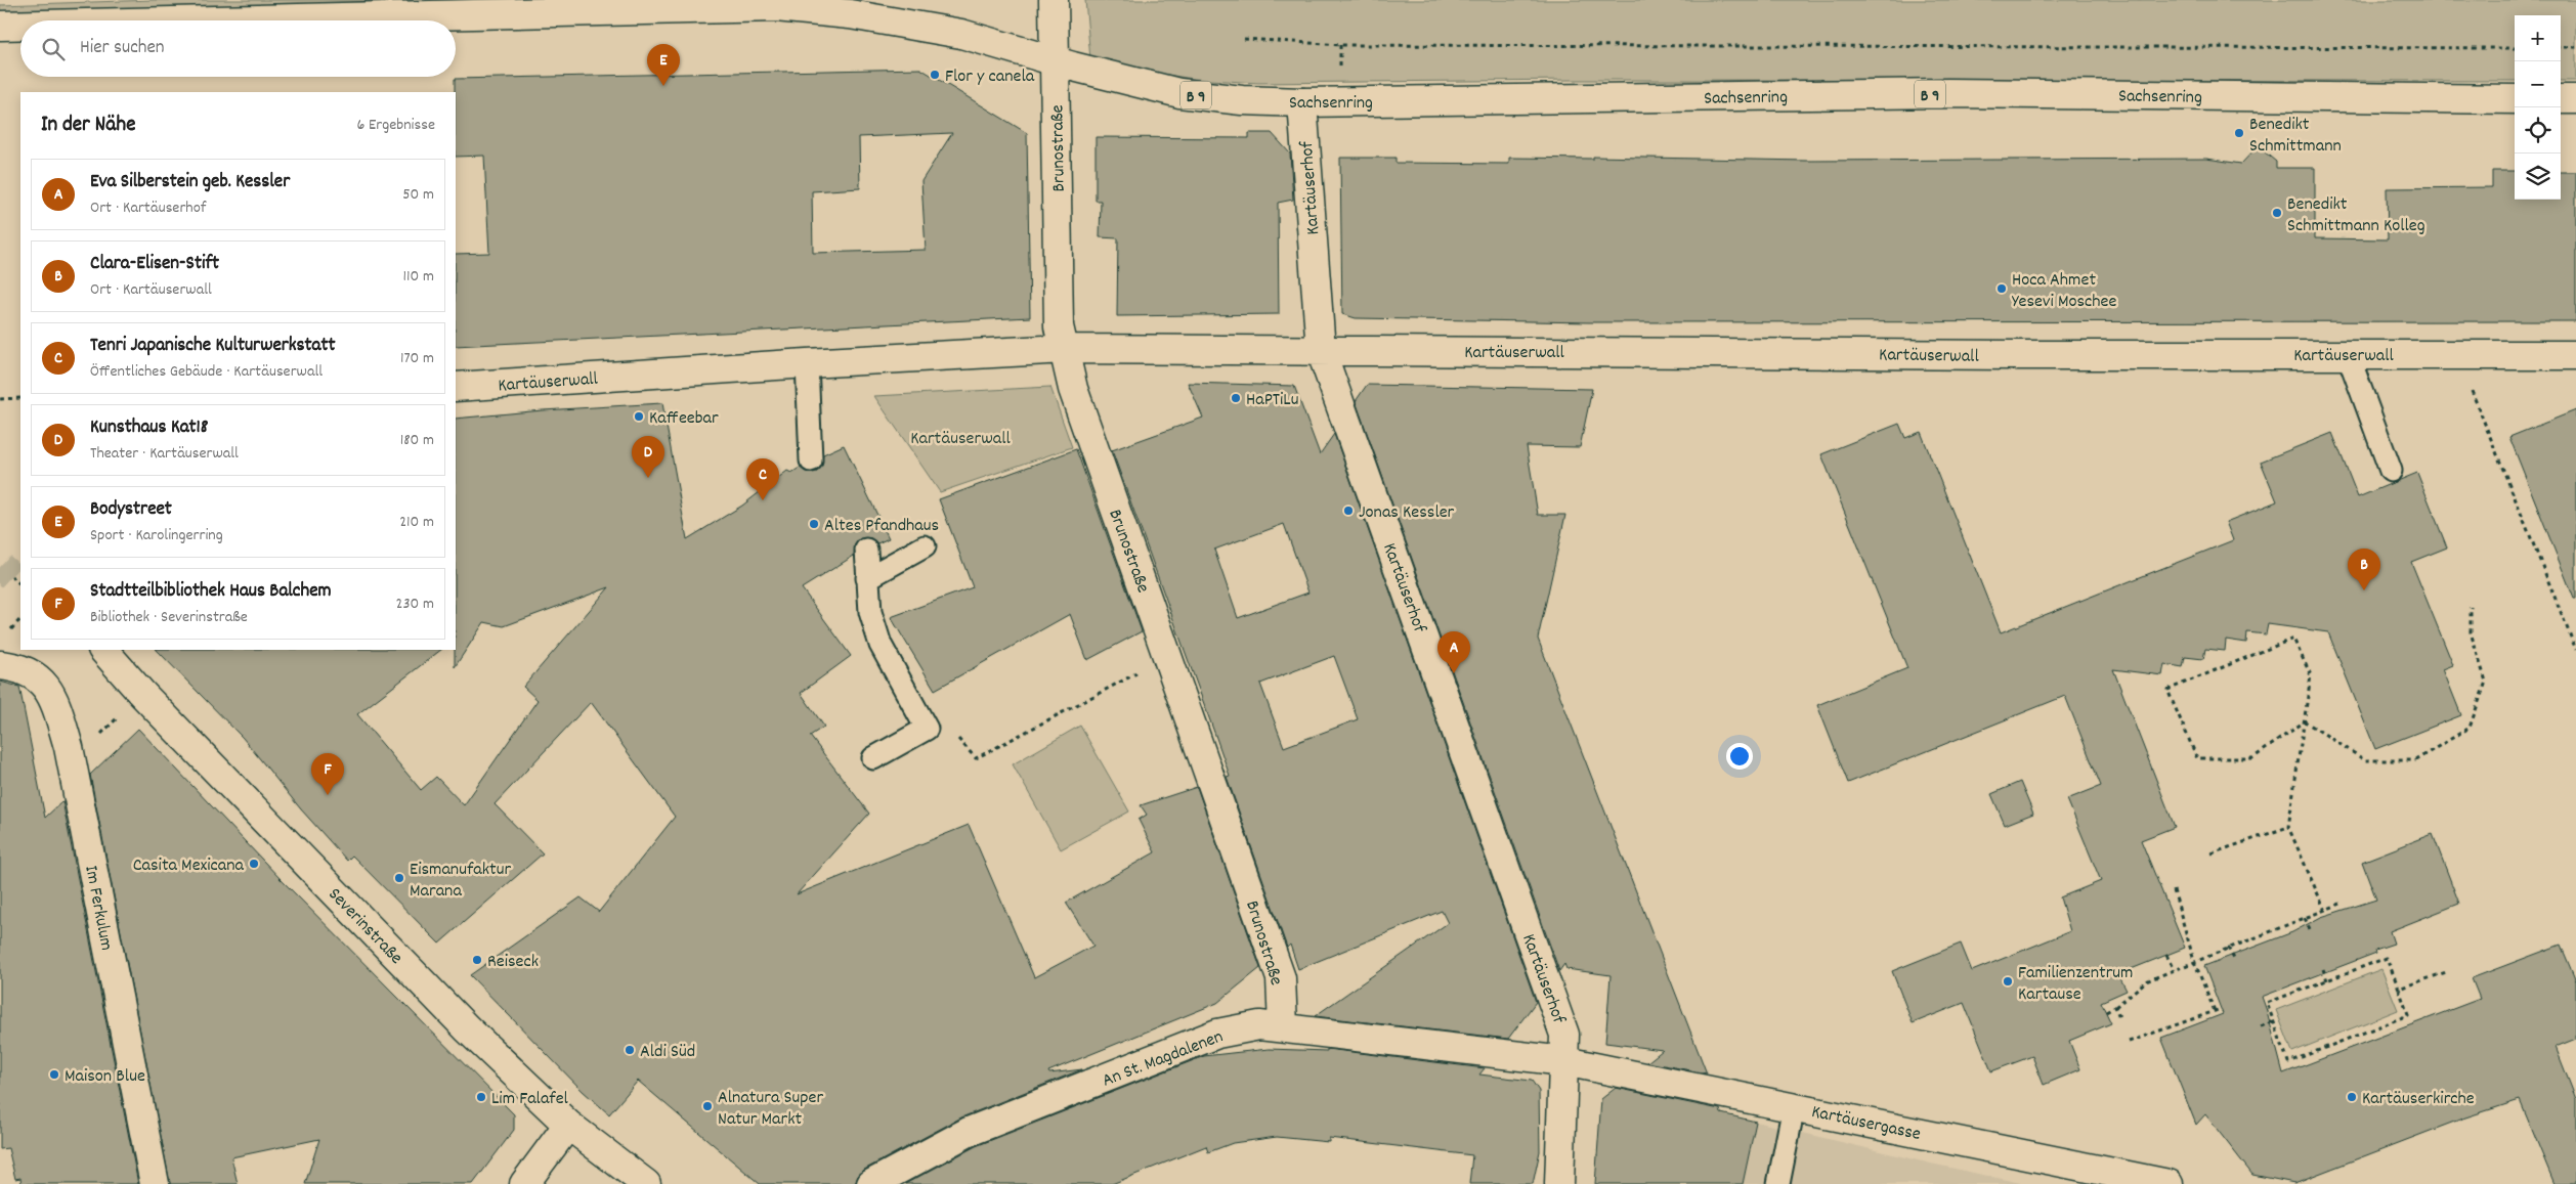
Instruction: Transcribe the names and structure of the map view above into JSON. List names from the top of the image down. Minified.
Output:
{"streets":{"street":["B 9","Sachsenring","Brunostraße","Kartäuserhof","Kartäuserwall","Im Ferkulum","Severinstraße","An St. Magdalenen","Kartäusergasse"]},"crossings":[["Sachsenring","Brunostraße"],["Sachsenring","Kartäuserhof"],["Brunostraße","Kartäuserwall"],["Brunostraße","An St. Magdalenen"],["Kartäuserhof","Kartäuserwall"],["Kartäuserhof","An St. Magdalenen"],["Kartäuserhof","Kartäusergasse"],["An St. Magdalenen","Kartäusergasse"]],"parks":["Kartäuserwall"],"places":["Flor y canela","Benedikt Schmittmann","Benedikt Schmittmann Kolleg","Hoca Ahmet Yesevi Moschee","HaPTiLu","Kaffeebar","Jonas Kessler","Altes Pfandhaus","Casita Mexicana","Eismanufaktur Marana","Reiseck","Familienzentrum Kartause","Aldi Süd","Maison Blue","Lim Falafel","Kartäuserkirche","Alnatura Super Natur Markt"],"page":{"map_buttons":["+","−"],"search":"Hier suchen","pins":["E","D","C","B","A","F"],"heading":["In der Nähe","6 Ergebnisse"],"list":[{"mark":"A","name":"Eva Silberstein geb. Kessler","note":"Ort · Kartäuserhof","value":"50 m"},{"mark":"B","name":"Clara-Elisen-Stift","note":"Ort · Kartäuserwall","value":"110 m"},{"mark":"C","name":"Tenri Japanische Kulturwerkstatt","note":"Öffentliches Gebäude · Kartäuserwall","value":"170 m"},{"mark":"D","name":"Kunsthaus Kat18","note":"Theater · Kartäuserwall","value":"180 m"},{"mark":"E","name":"Bodystreet","note":"Sport · Karolingerring","value":"210 m"},{"mark":"F","name":"Stadtteilbibliothek Haus Balchem","note":"Bibliothek · Severinstraße","value":"230 m"}]}}
